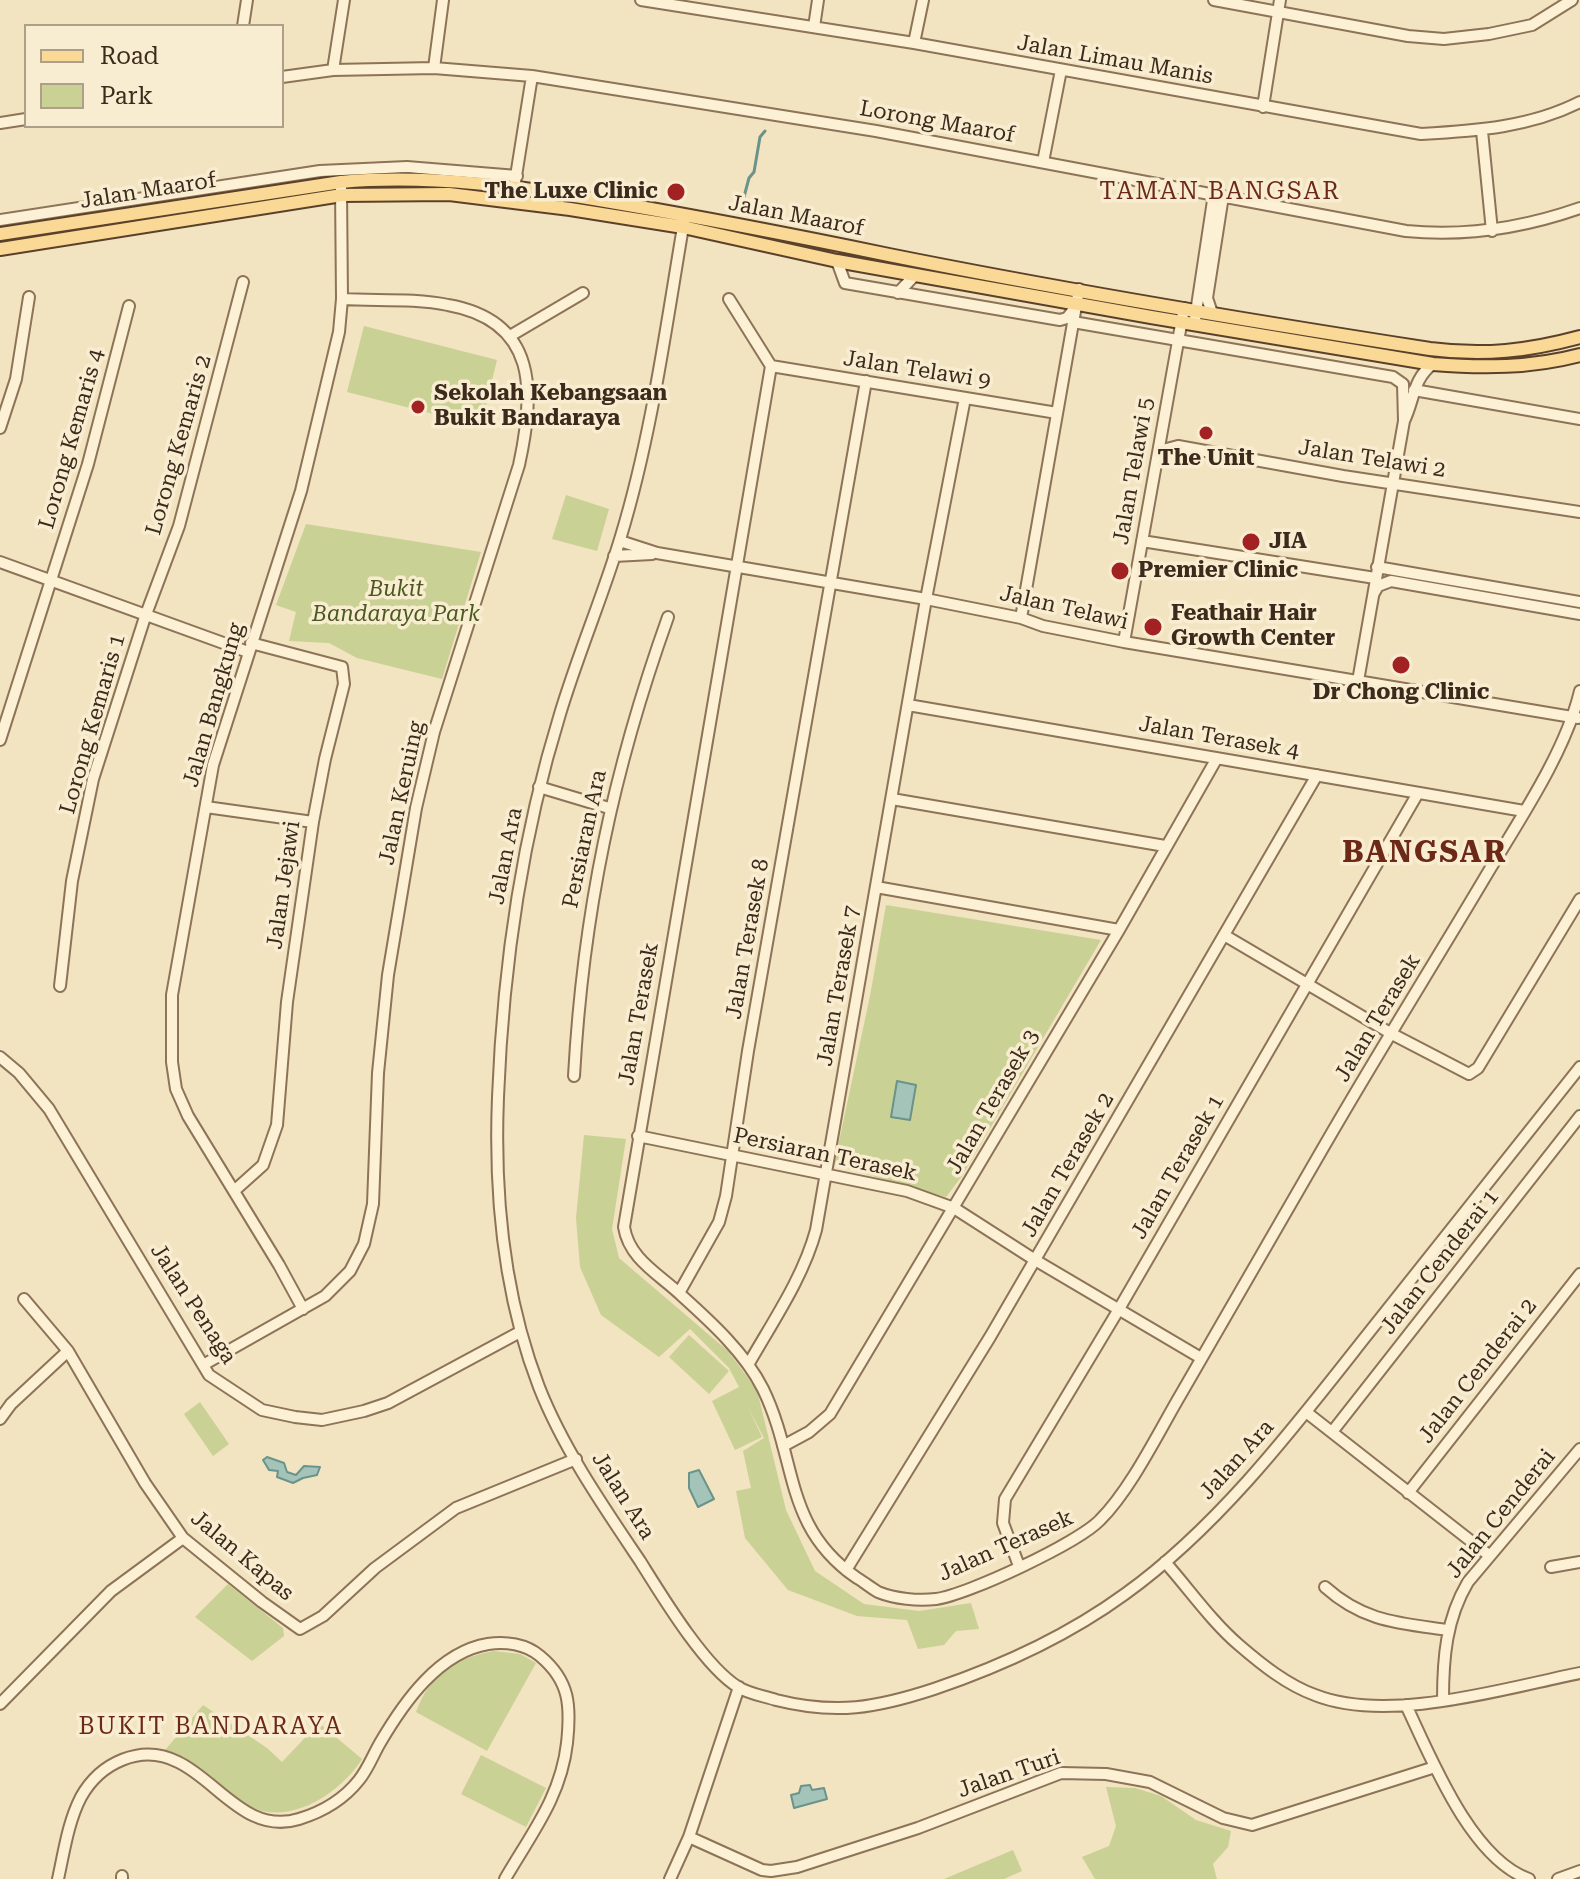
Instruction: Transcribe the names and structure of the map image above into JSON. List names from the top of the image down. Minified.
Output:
{"streets":{"main road":["Jalan Maarof"],"street":["Jalan Limau Manis","Lorong Maarof","Jalan Telawi 9","Lorong Kemaris 4","Lorong Kemaris 2","Jalan Telawi 2","Jalan Telawi 5","Jalan Telawi","Jalan Bangkung","Lorong Kemaris 1","Jalan Terasek 4","Jalan Keruing","Persiaran Ara","Jalan Ara","Jalan Jejawi","Jalan Terasek 8","Jalan Terasek 7","Jalan Terasek","Jalan Terasek 3","Persiaran Terasek","Jalan Terasek 2","Jalan Terasek 1","Jalan Cenderai 1","Jalan Penaga","Jalan Cenderai 2","Jalan Cenderai","Jalan Kapas","Jalan Turi"]},"crossings":[["Jalan Maarof","Jalan Telawi 5"],["Jalan Maarof","Jalan Bangkung"],["Jalan Maarof","Jalan Ara"],["Jalan Telawi 9","Jalan Terasek 8"],["Jalan Telawi 9","Jalan Terasek 7"],["Lorong Kemaris 2","Lorong Kemaris 1"],["Jalan Telawi 2","Jalan Telawi 5"],["Jalan Telawi 5","Jalan Telawi"],["Jalan Telawi","Jalan Ara"],["Jalan Telawi","Jalan Terasek 8"],["Jalan Telawi","Jalan Terasek 7"],["Jalan Telawi","Jalan Terasek"],["Jalan Bangkung","Jalan Keruing"],["Jalan Bangkung","Jalan Jejawi"],["Jalan Terasek 4","Jalan Terasek 7"],["Jalan Terasek 4","Jalan Terasek"],["Jalan Terasek 4","Jalan Terasek 3"],["Jalan Terasek 4","Jalan Terasek 2"],["Jalan Terasek 4","Jalan Terasek 1"],["Jalan Keruing","Jalan Penaga"],["Persiaran Ara","Jalan Ara"],["Jalan Ara","Jalan Penaga"],["Jalan Ara","Jalan Kapas"],["Jalan Terasek 8","Jalan Terasek"],["Jalan Terasek 8","Persiaran Terasek"],["Jalan Terasek 7","Jalan Terasek"],["Jalan Terasek 7","Persiaran Terasek"],["Jalan Terasek","Jalan Terasek 3"],["Jalan Terasek","Persiaran Terasek"],["Jalan Terasek","Jalan Terasek 2"],["Jalan Terasek","Jalan Terasek 1"],["Jalan Terasek 3","Persiaran Terasek"],["Persiaran Terasek","Jalan Terasek 2"],["Persiaran Terasek","Jalan Terasek 1"]],"districts":["TAMAN BANGSAR","BANGSAR","BUKIT BANDARAYA"],"parks":["Bukit Bandaraya Park"],"places":["The Luxe Clinic","Sekolah Kebangsaan Bukit Bandaraya","The Unit","JIA","Premier Clinic","Feathair Hair Growth Center","Dr Chong Clinic"],"legend":["Road","Park"]}
